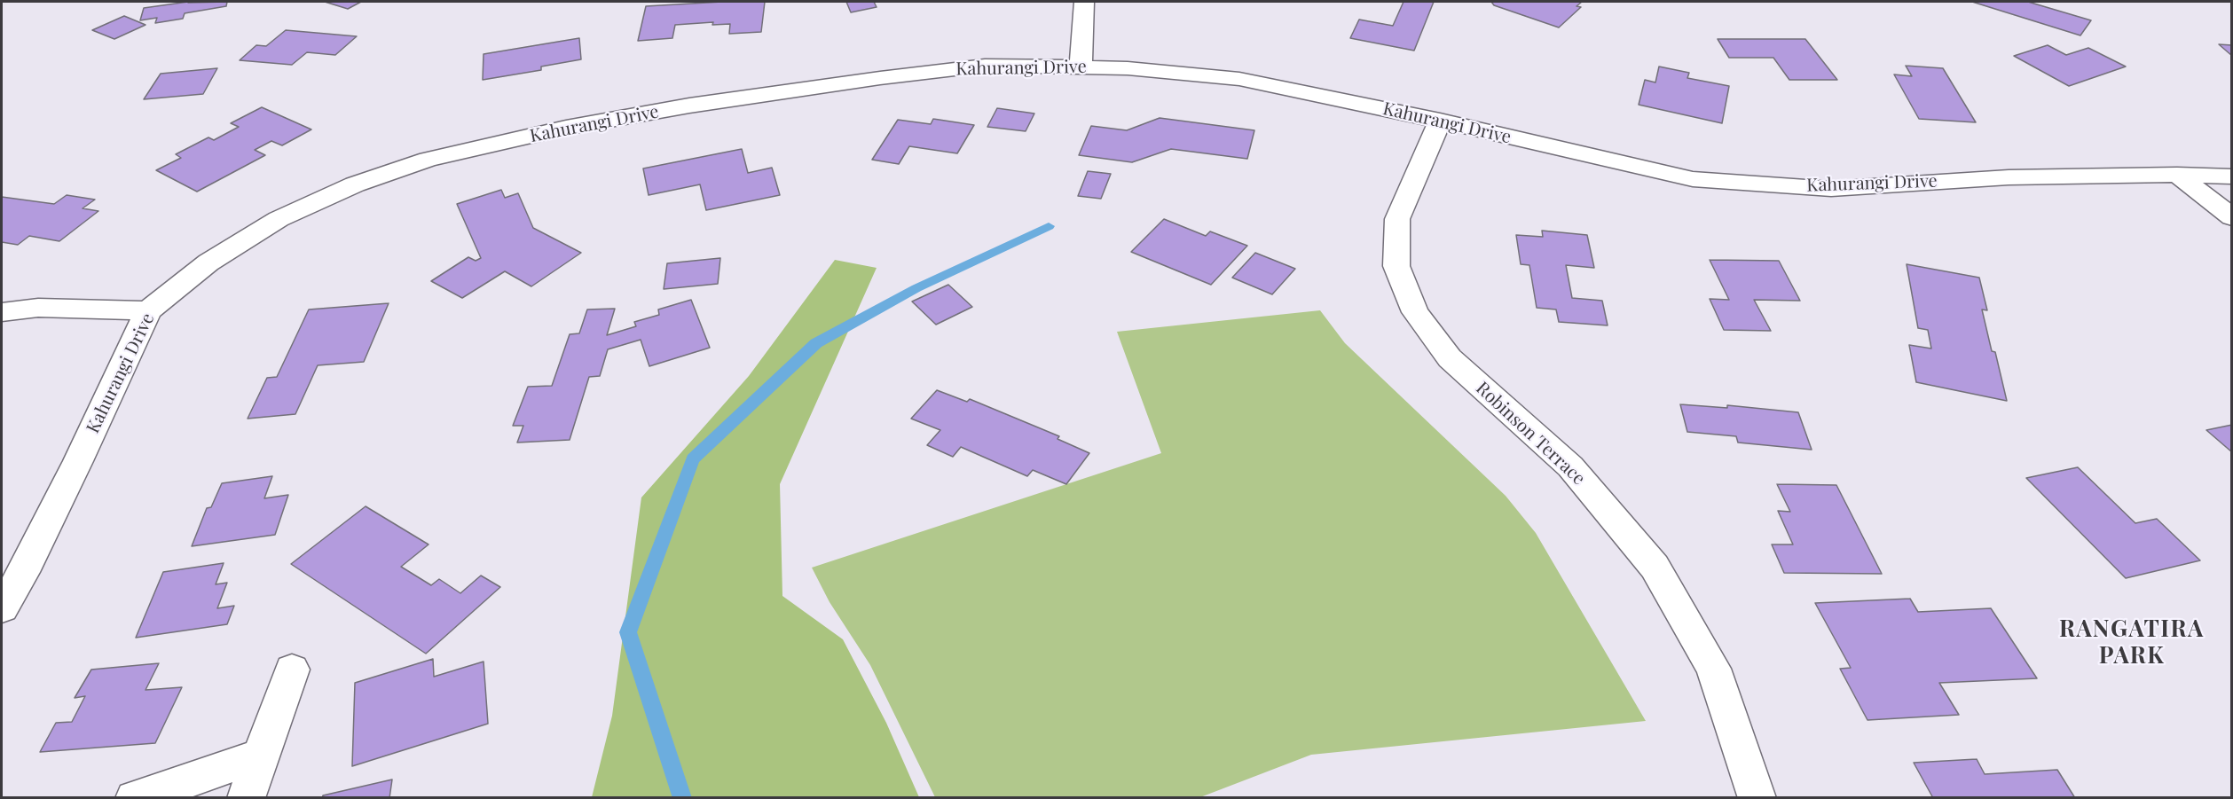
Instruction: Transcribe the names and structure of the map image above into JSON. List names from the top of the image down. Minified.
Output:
{"streets":{"street":["Kahurangi Drive","Robinson Terrace"]},"crossings":[["Kahurangi Drive","Robinson Terrace"]],"districts":["RANGATIRA PARK"]}
